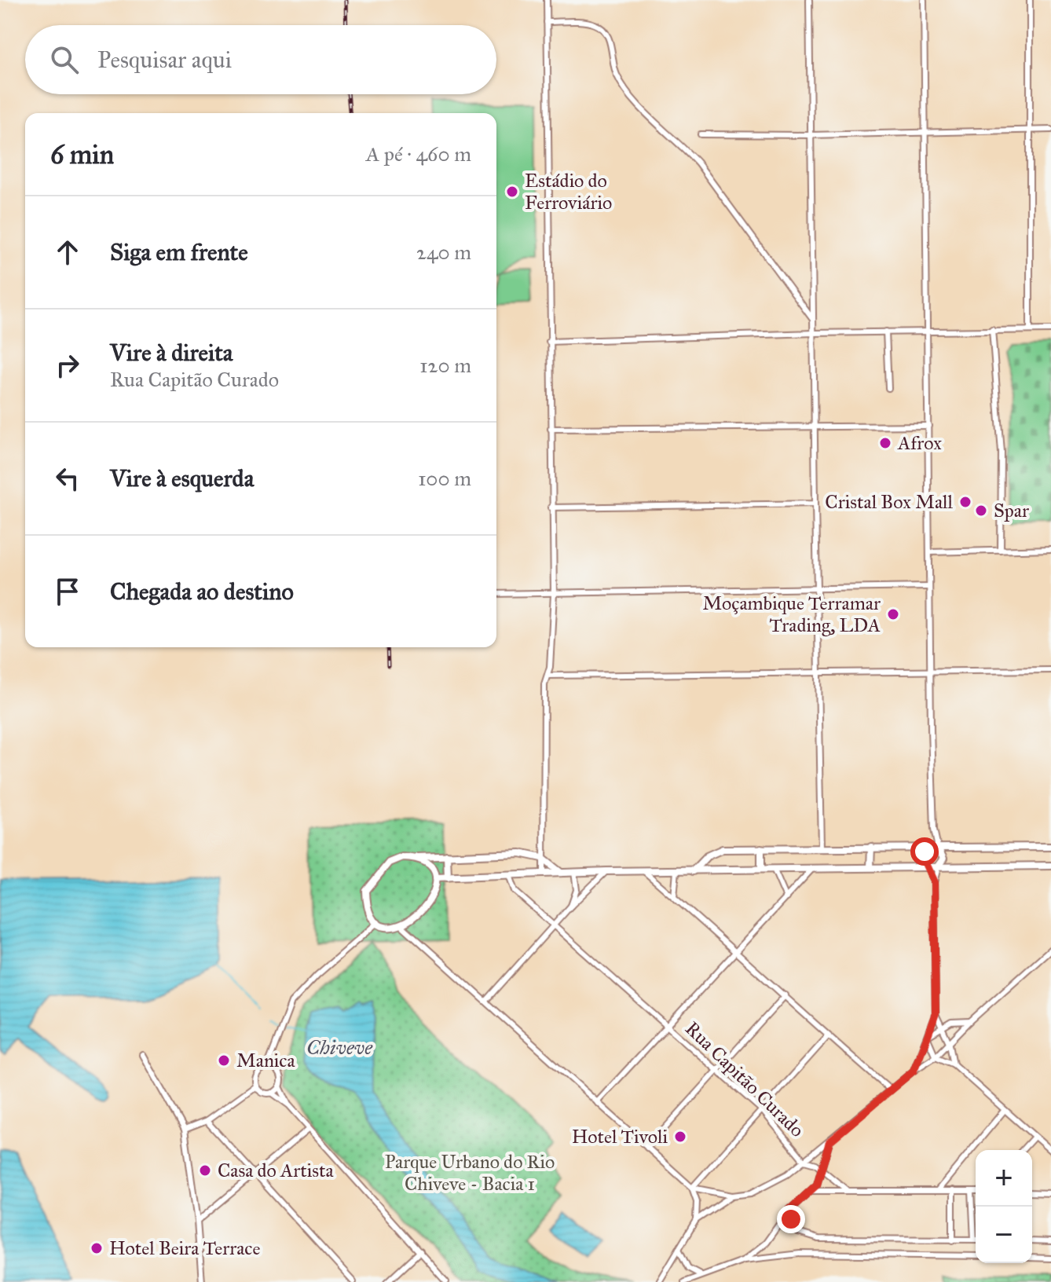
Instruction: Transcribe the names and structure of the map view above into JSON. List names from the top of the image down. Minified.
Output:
{"streets":{"street":["Rua Capitão Curado"]},"water":["Chiveve"],"parks":["Parque Urbano do Rio Chiveve - Bacia 1"],"places":["Estádio do Ferroviário","Afrox","Cristal Box Mall","Spar","Moçambique Terramar Trading, LDA","Manica","Hotel Tivoli","Casa do Artista","Hotel Beira Terrace"],"page":{"search":"Pesquisar aqui","heading":["6 min","A pé · 460 m"],"list":[["Siga em frente","240 m"],["Vire à direita","Rua Capitão Curado","120 m"],["Vire à esquerda","100 m"],"Chegada ao destino"],"map_buttons":["+","−"]}}
